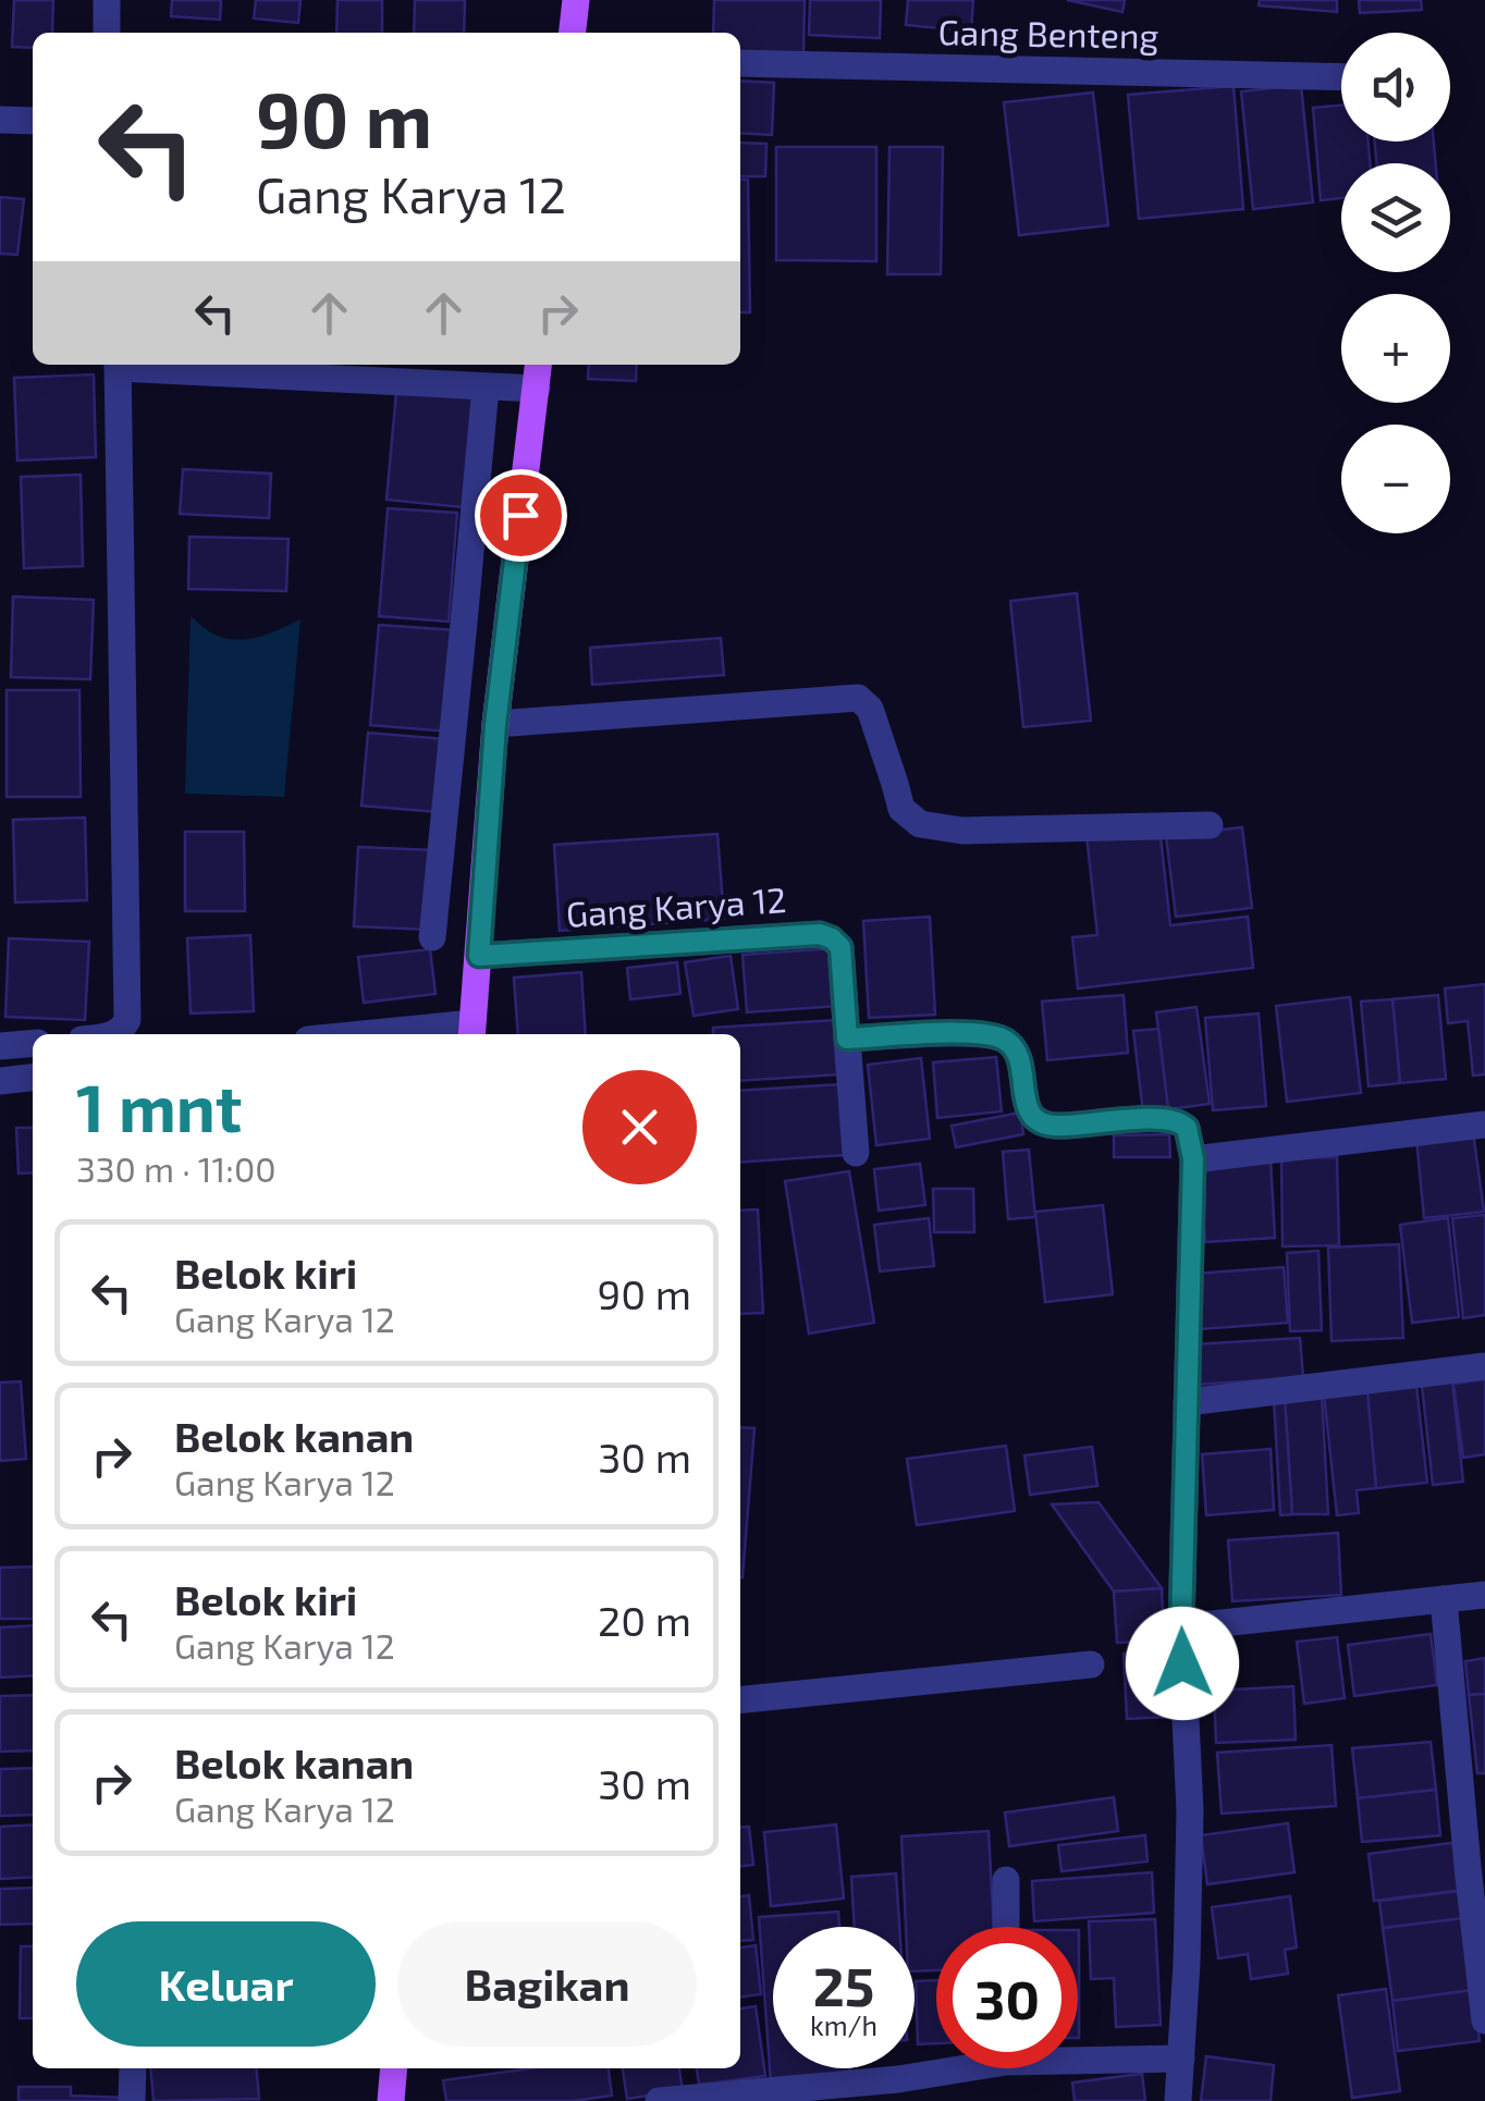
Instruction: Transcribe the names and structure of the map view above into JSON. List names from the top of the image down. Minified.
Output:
{"streets":{"street":["Gang Benteng","Gang Karya 12"]},"page":{"map_buttons":["+","−"],"turn":["90 m","Gang Karya 12"],"heading":["1 mnt","330 m · 11:00"],"list":[{"name":"Belok kiri","note":"Gang Karya 12","value":"90 m"},{"name":"Belok kanan","note":"Gang Karya 12","value":"30 m"},{"name":"Belok kiri","note":"Gang Karya 12","value":"20 m"},{"name":"Belok kanan","note":"Gang Karya 12","value":"30 m"}],"buttons":["Keluar","Bagikan"],"speed":"25 km/h","limit":"30"}}
